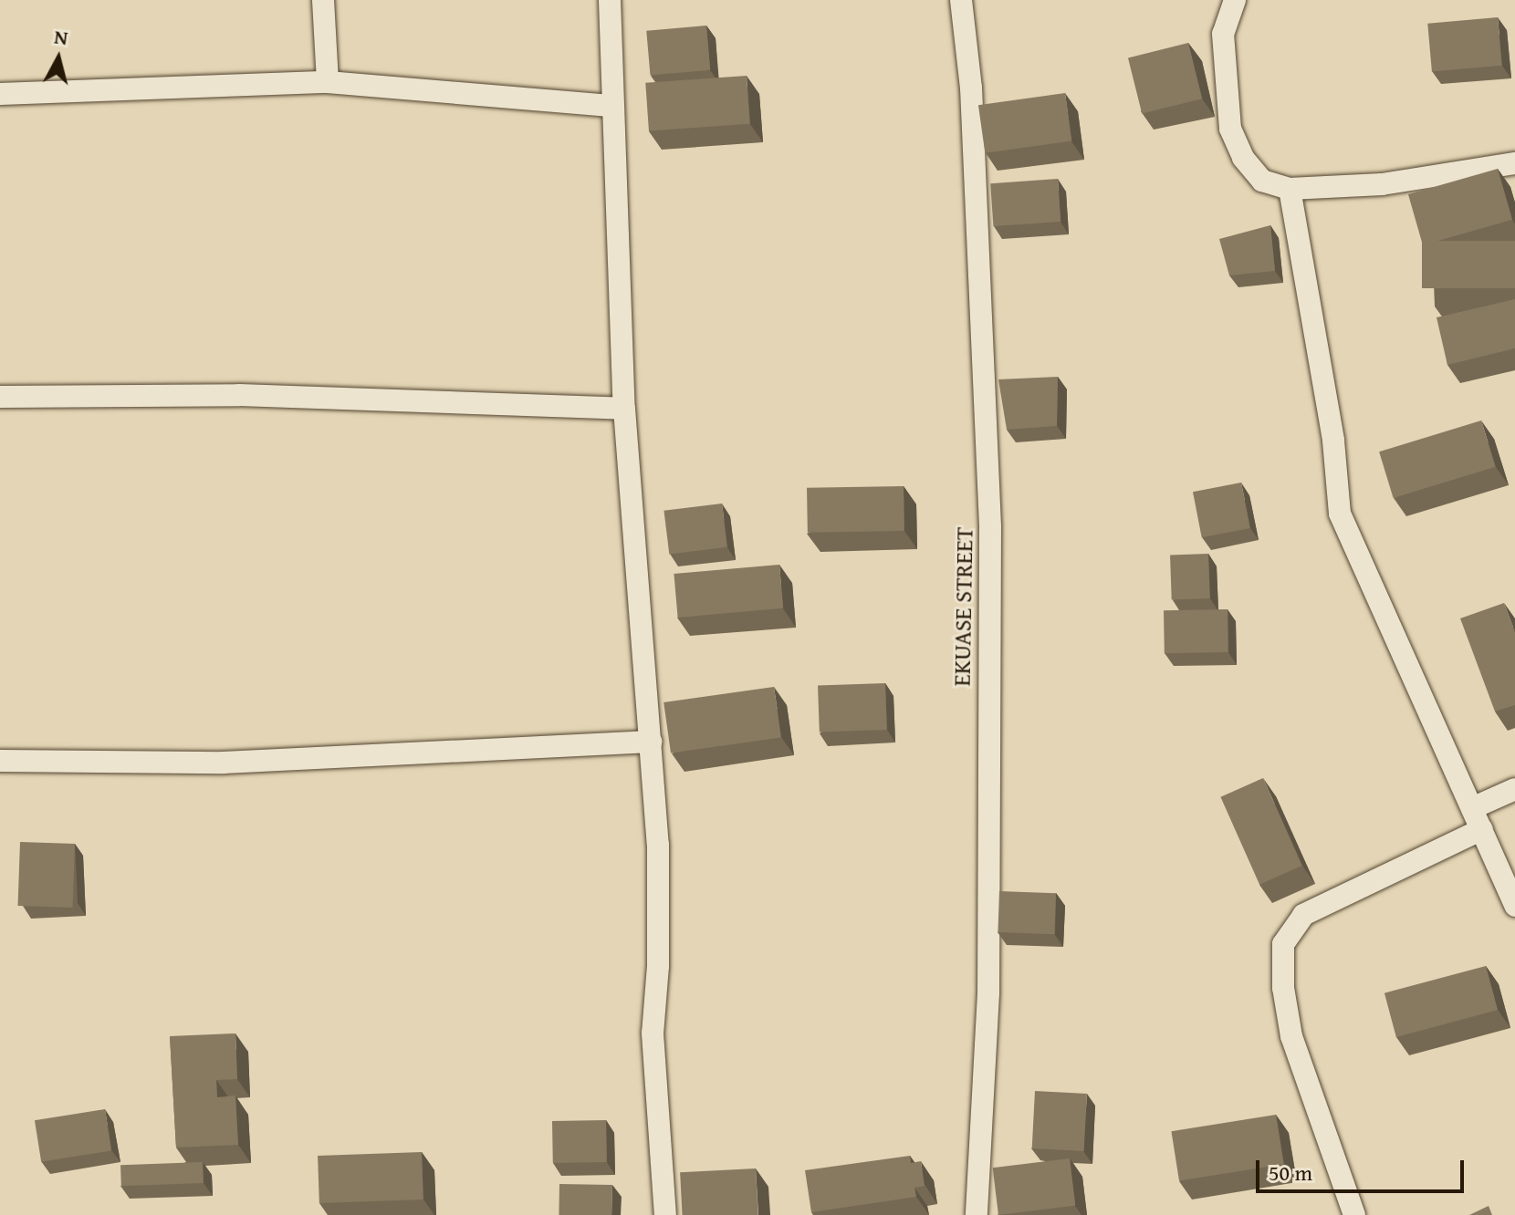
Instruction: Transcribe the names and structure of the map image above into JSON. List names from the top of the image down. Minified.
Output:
{"streets":{"street":["EKUASE STREET"]},"scale_bar":"50 m","north":"top"}
